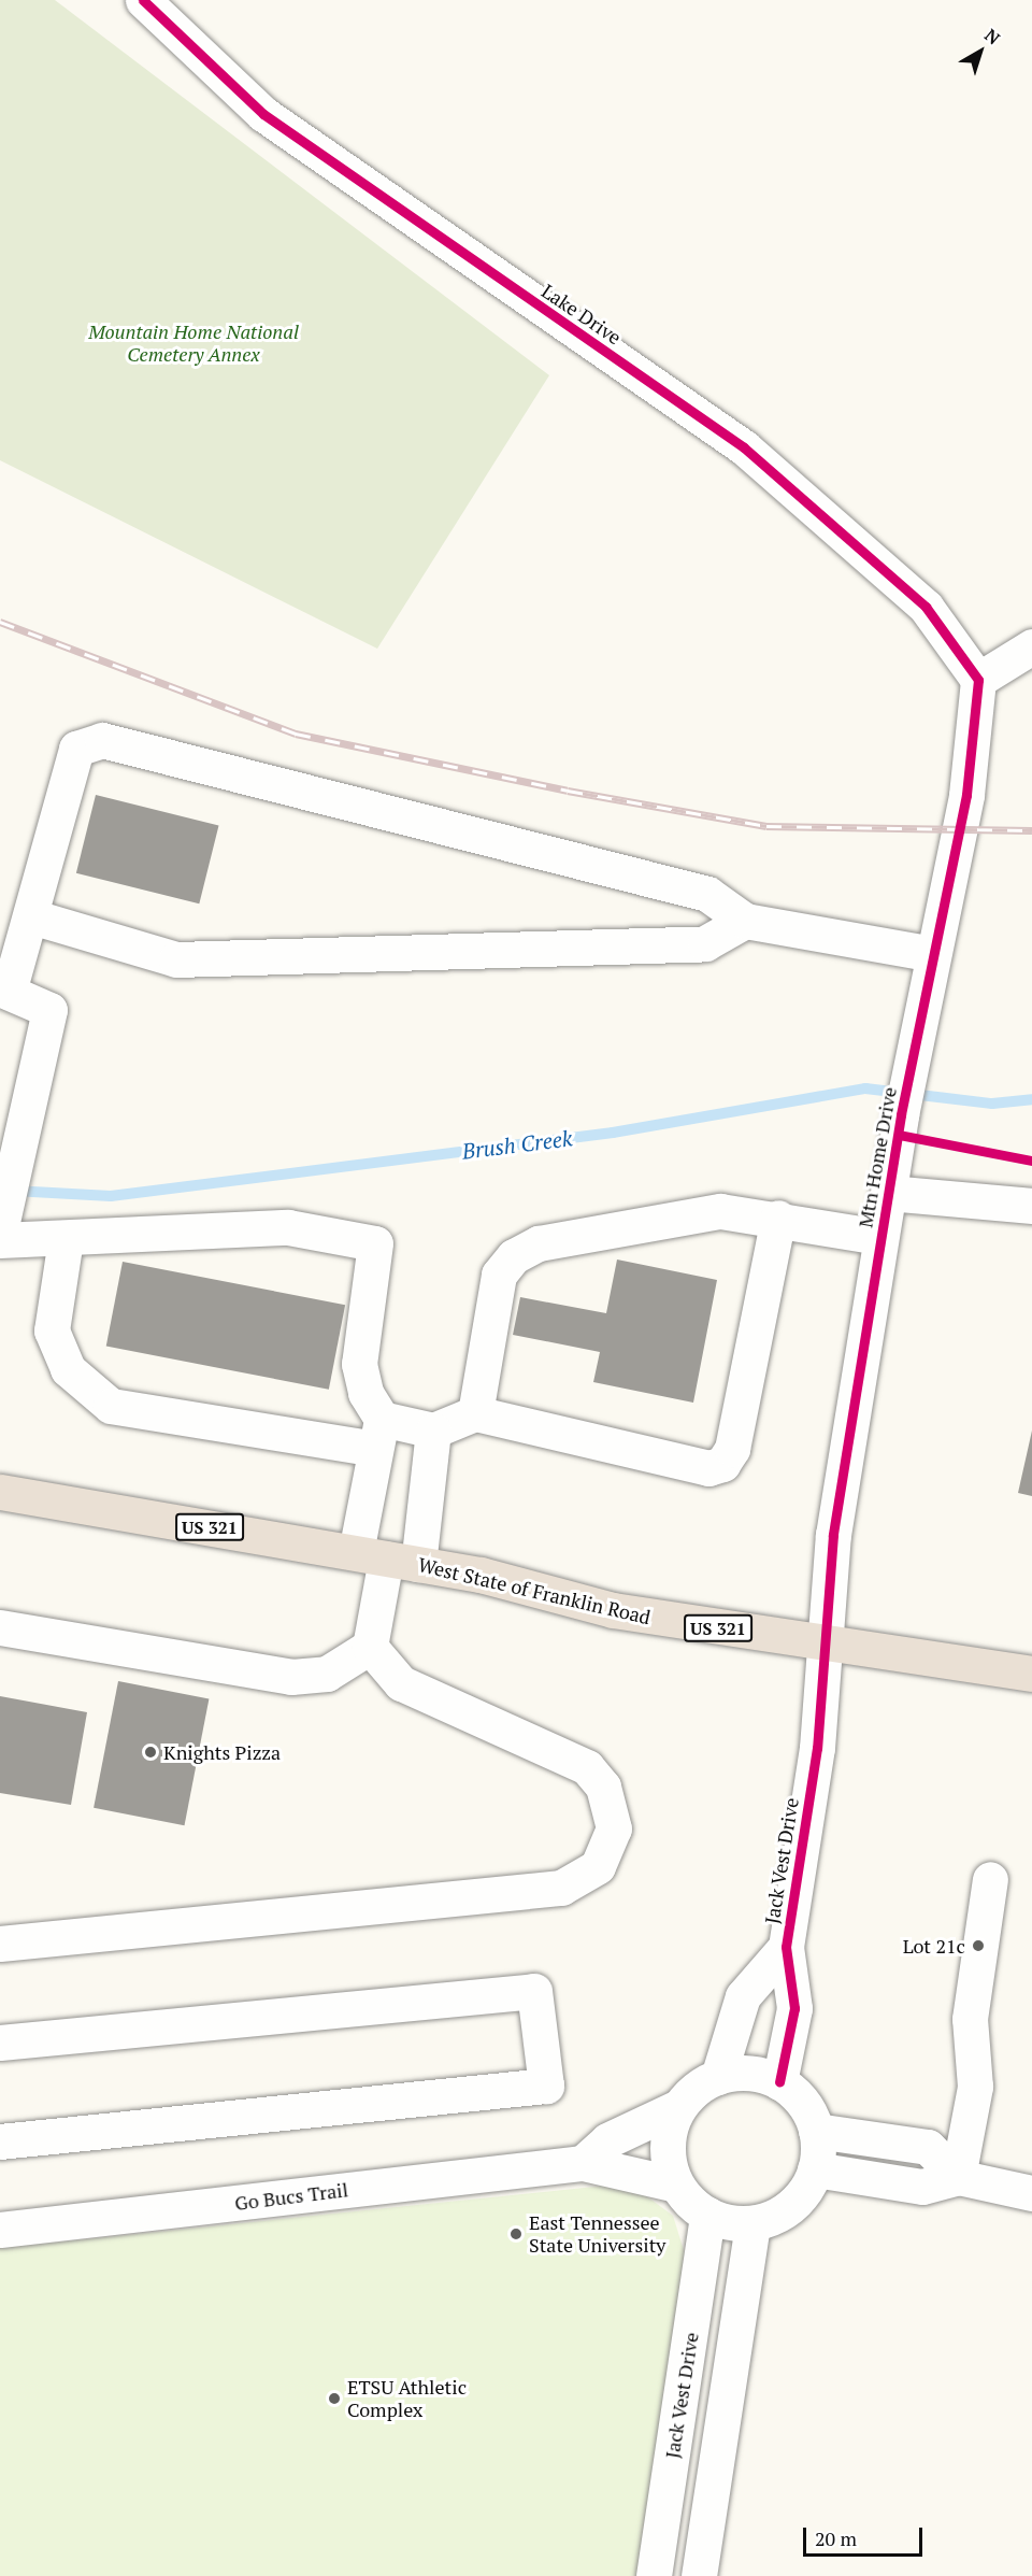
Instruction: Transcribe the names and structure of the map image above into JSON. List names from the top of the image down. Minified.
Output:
{"streets":{"highway":["US 321","West State of Franklin Road"],"street":["Lake Drive","Mtn Home Drive","Jack Vest Drive","Go Bucs Trail"]},"crossings":[["Lake Drive","Mtn Home Drive"],["Mtn Home Drive","West State of Franklin Road"],["Mtn Home Drive","Jack Vest Drive"],["West State of Franklin Road","Jack Vest Drive"],["Jack Vest Drive","Go Bucs Trail"]],"water":["Brush Creek"],"parks":["Mountain Home National Cemetery Annex"],"places":["Knights Pizza","Lot 21c","East Tennessee State University","ETSU Athletic Complex"],"scale_bar":"20 m","north":"top right"}
